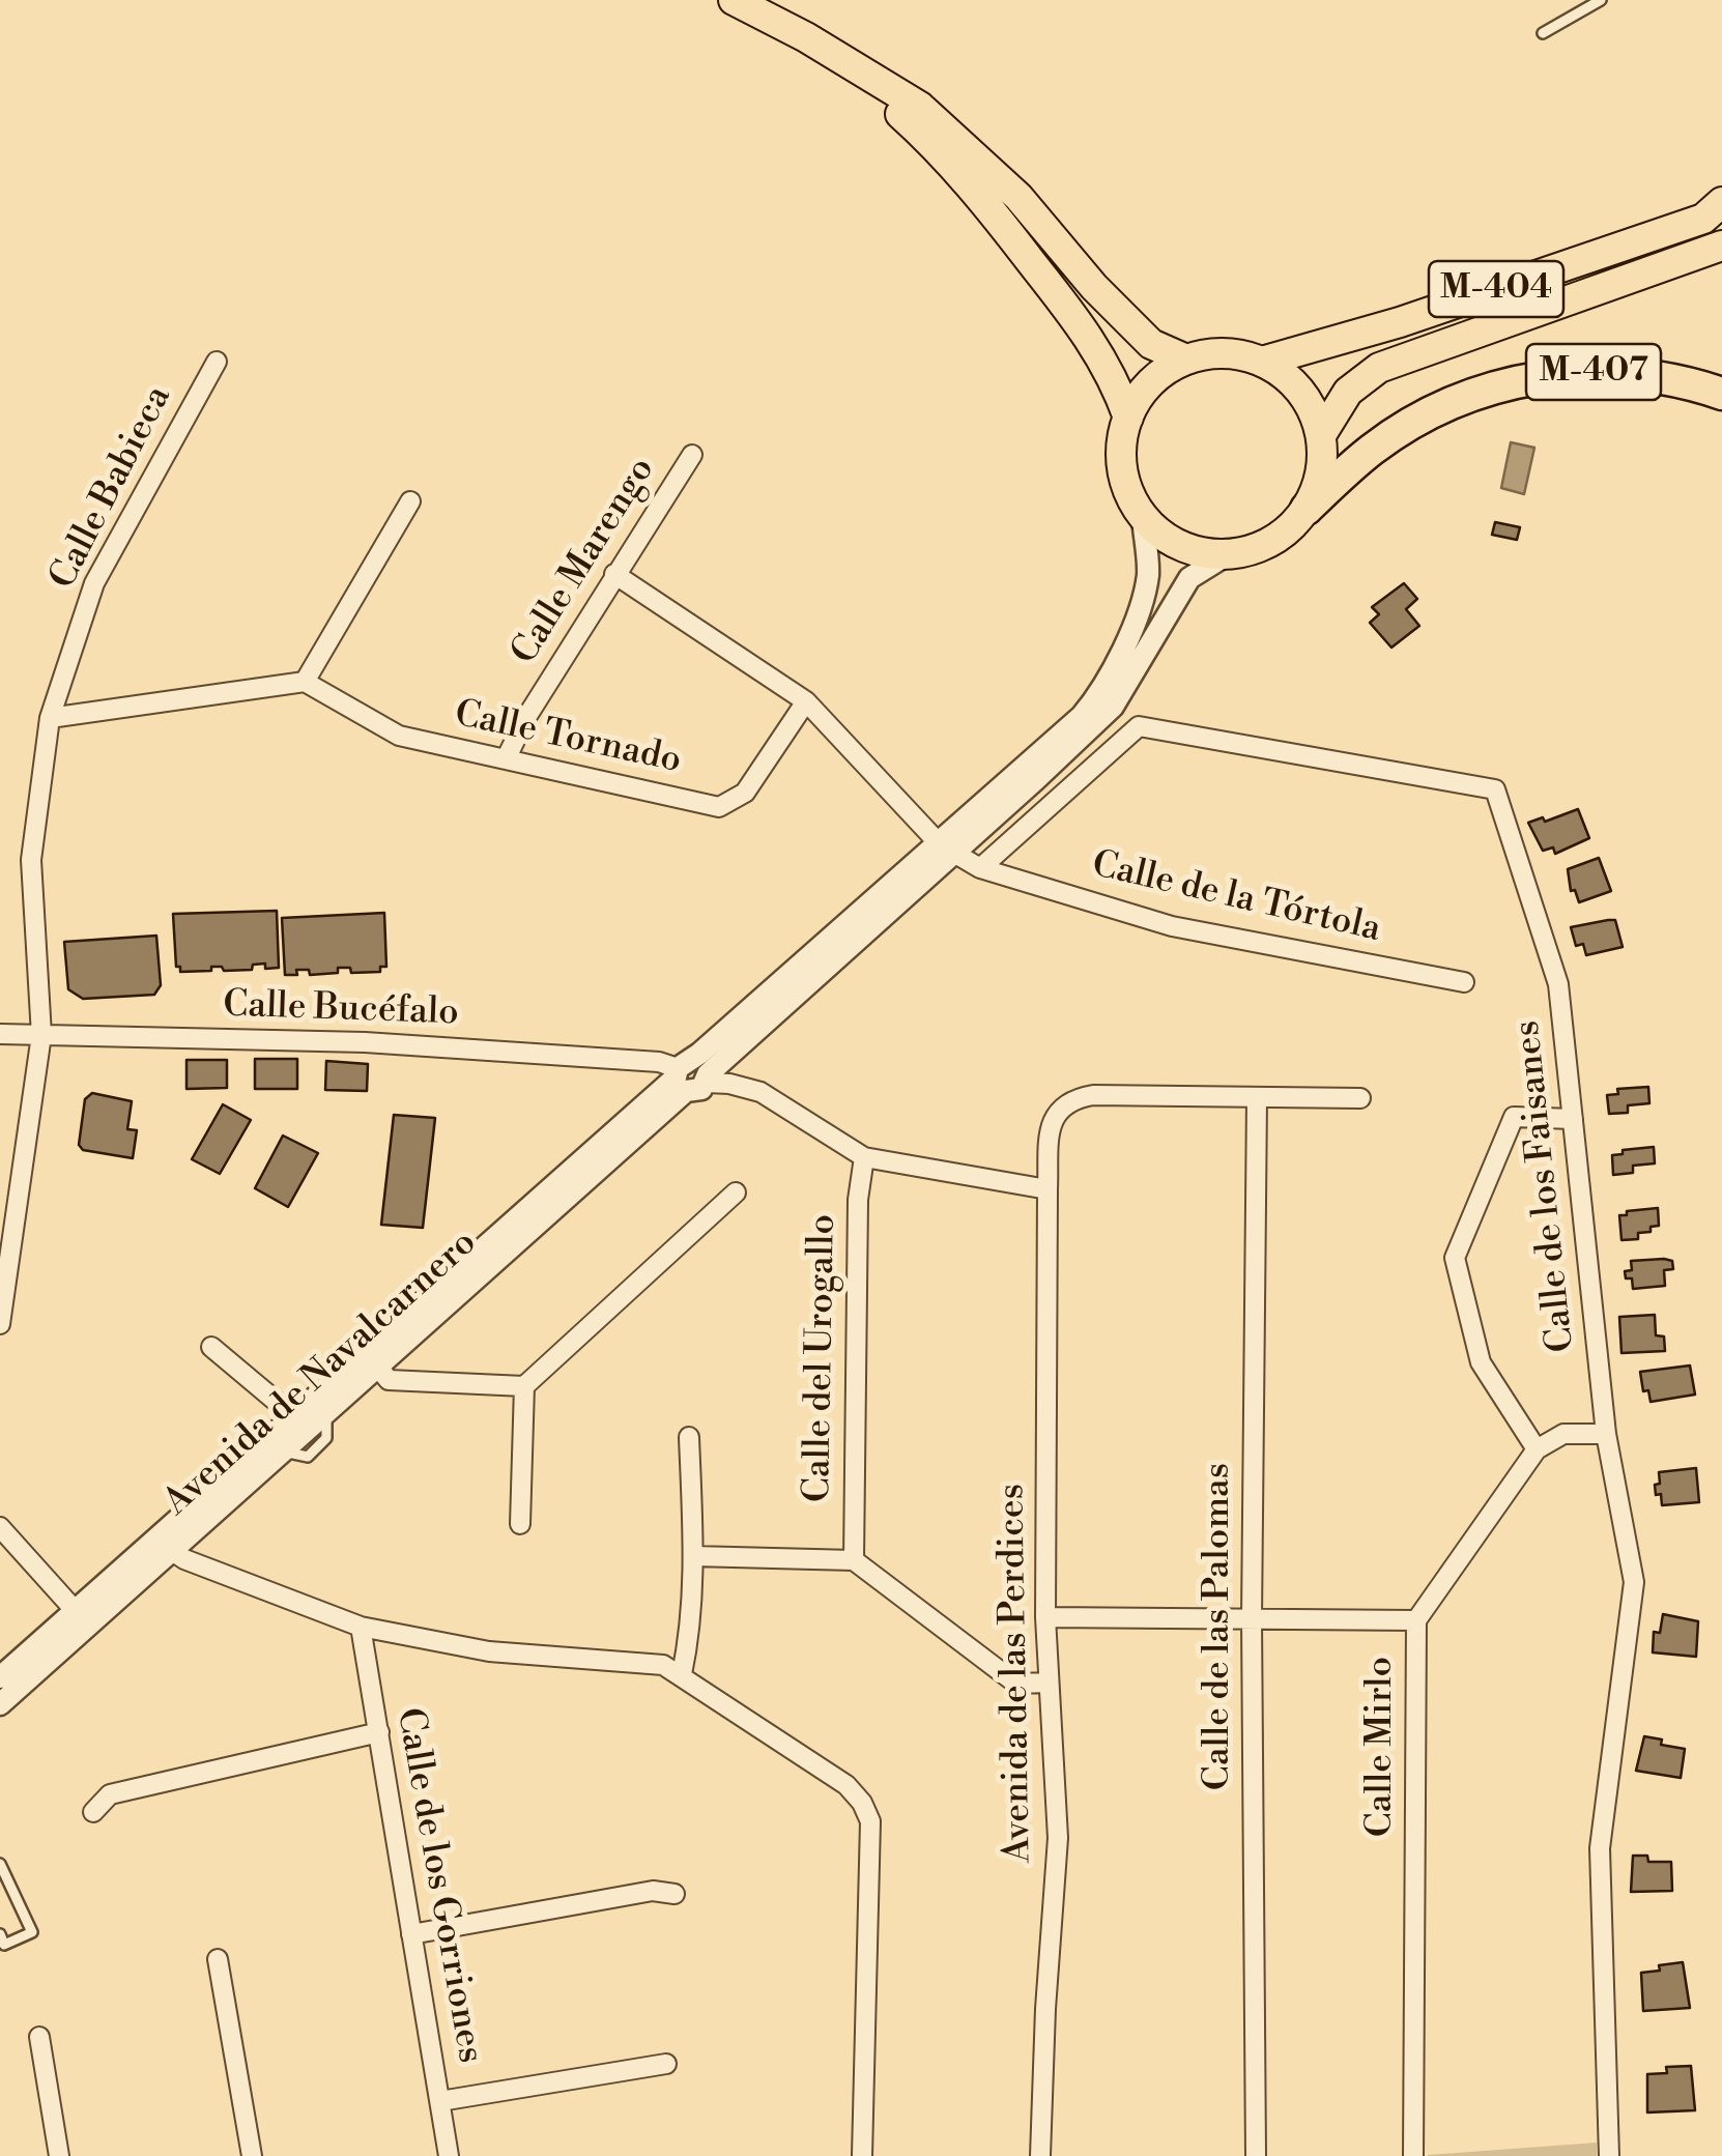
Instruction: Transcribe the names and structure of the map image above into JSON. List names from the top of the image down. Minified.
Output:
{"streets":{"highway":["M-407"],"main road":["M-404"],"street":["Calle Babieca","Calle Marengo","Calle Tornado","Calle de la Tórtola","Calle Bucéfalo","Calle de los Faisanes","Calle del Urogallo","Avenida de Navalcarnero","Calle de las Palomas","Avenida de las Perdices","Calle Mirlo","Calle de los Gorriones"]},"crossings":[["M-404","M-407"],["M-404","Avenida de Navalcarnero"],["M-407","Avenida de Navalcarnero"],["Calle Babieca","Calle Bucéfalo"],["Calle Marengo","Calle Tornado"],["Calle Tornado","Calle de la Tórtola"],["Calle de la Tórtola","Calle de los Faisanes"],["Calle de la Tórtola","Avenida de Navalcarnero"],["Calle Bucéfalo","Avenida de Navalcarnero"],["Calle de las Palomas","Avenida de las Perdices"]]}
